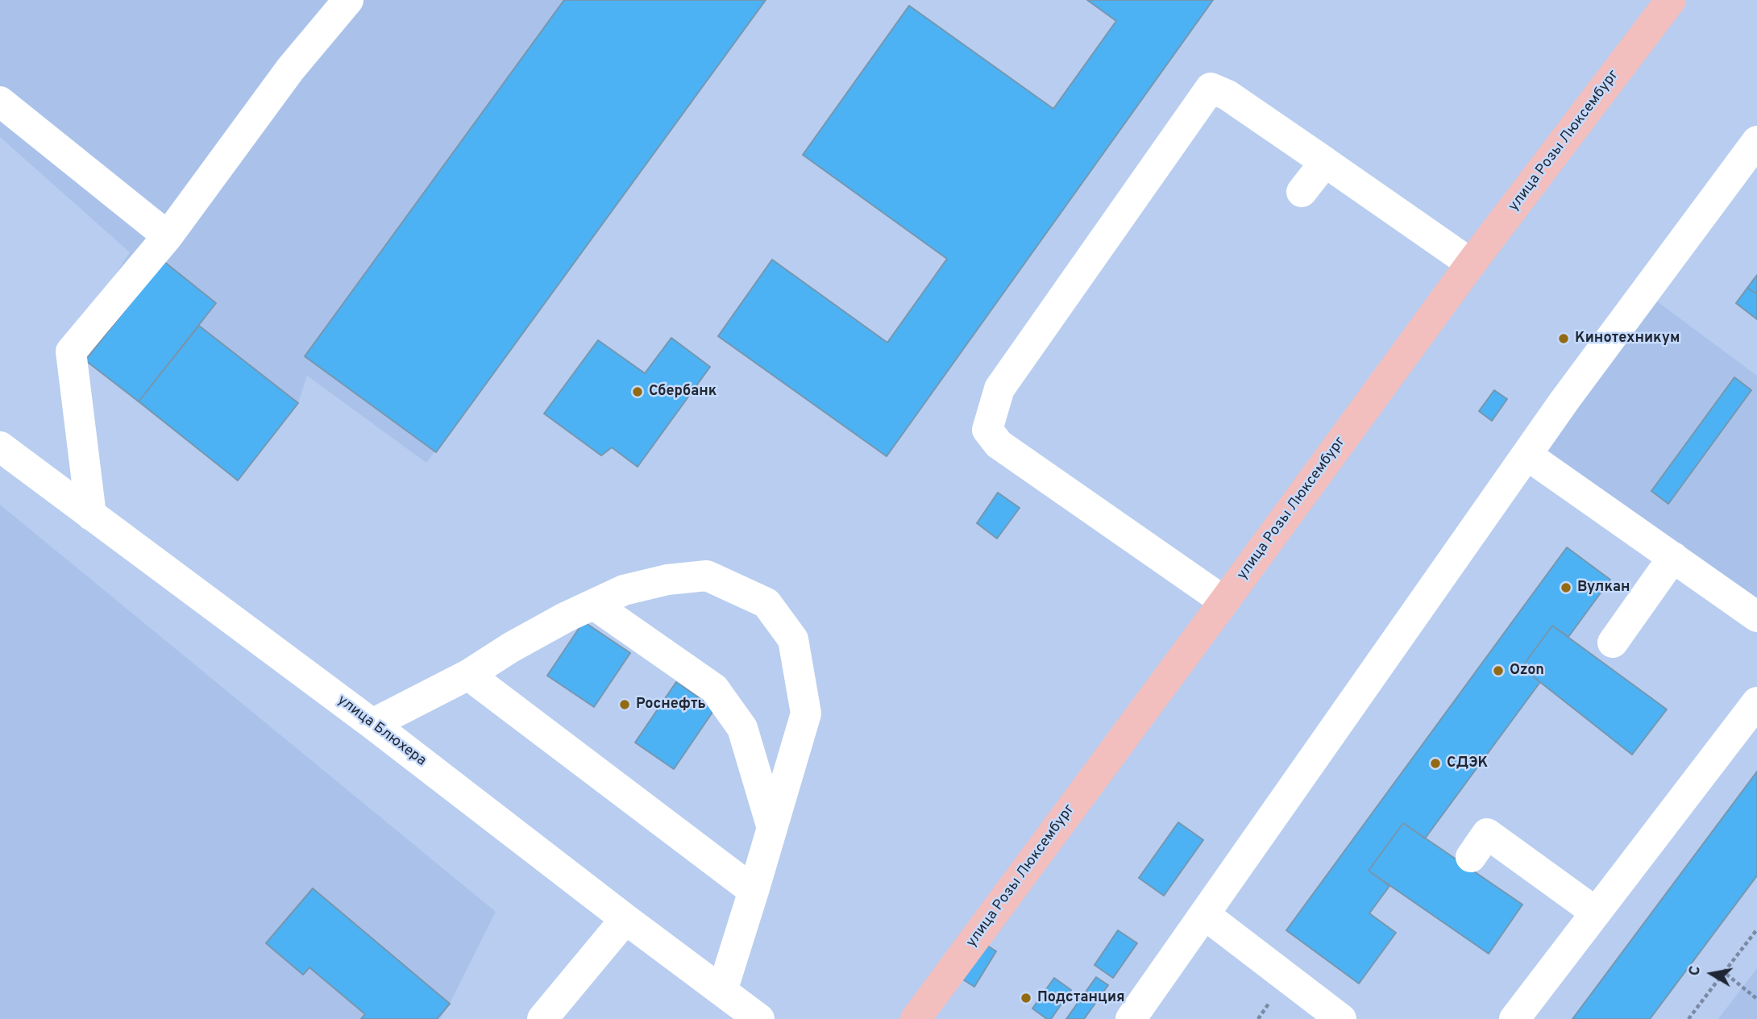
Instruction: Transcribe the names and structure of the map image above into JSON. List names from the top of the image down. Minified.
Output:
{"streets":{"main road":["улица Розы Люксембург"],"street":["улица Блюхера"]},"places":["Кинотехникум","Сбербанк","Вулкан","Ozon","Роснефть","СДЭК","Подстанция"],"north":"left"}
